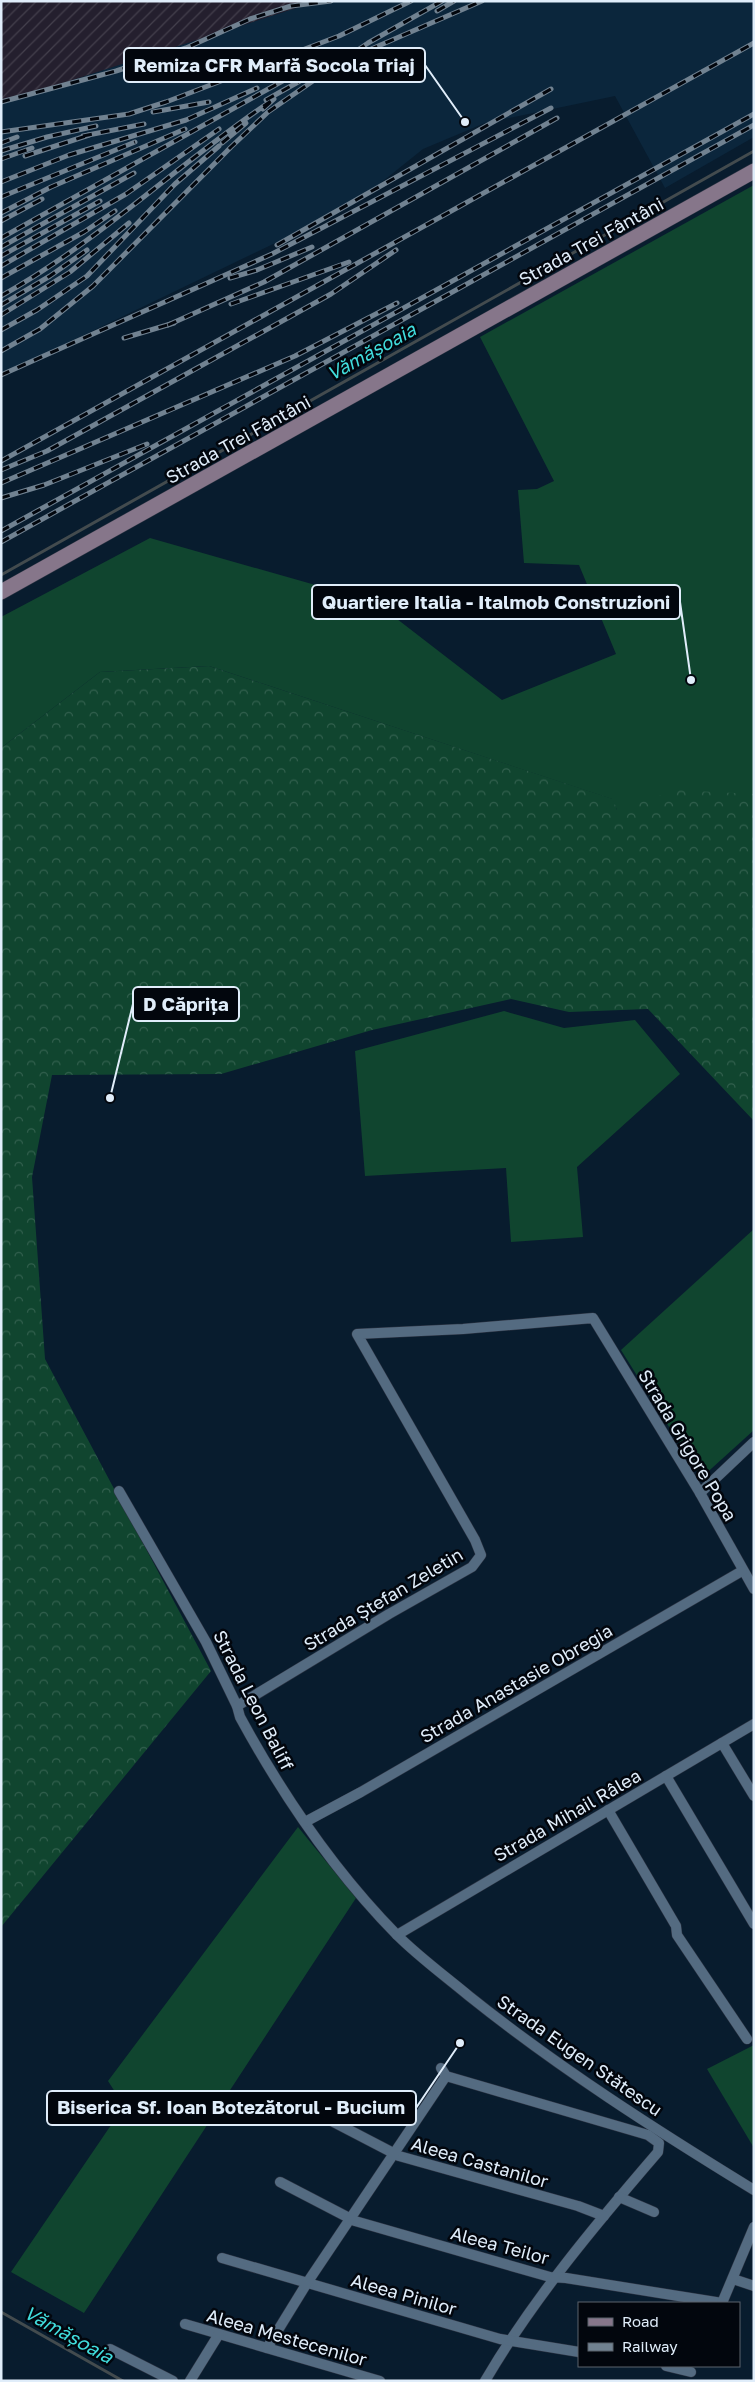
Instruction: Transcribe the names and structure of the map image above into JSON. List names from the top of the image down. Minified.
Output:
{"streets":{"main road":["Strada Trei Fântâni"],"street":["Strada Grigore Popa","Strada Ștefan Zeletin","Strada Anastasie Obregia","Strada Leon Baliff","Strada Mihail Râlea","Strada Eugen Stătescu","Aleea Castanilor","Aleea Teilor","Aleea Pinilor","Aleea Mestecenilor"]},"crossings":[["Strada Grigore Popa","Strada Ștefan Zeletin"],["Strada Grigore Popa","Strada Anastasie Obregia"],["Strada Ștefan Zeletin","Strada Leon Baliff"],["Strada Anastasie Obregia","Strada Leon Baliff"],["Strada Leon Baliff","Strada Mihail Râlea"],["Strada Leon Baliff","Strada Eugen Stătescu"],["Strada Mihail Râlea","Strada Eugen Stătescu"]],"water":["Vămășoaia"],"places":["Remiza CFR Marfă Socola Triaj","Quartiere Italia - Italmob Construzioni","D Căprița","Biserica Sf. Ioan Botezătorul - Bucium"],"legend":["Road","Railway"]}
